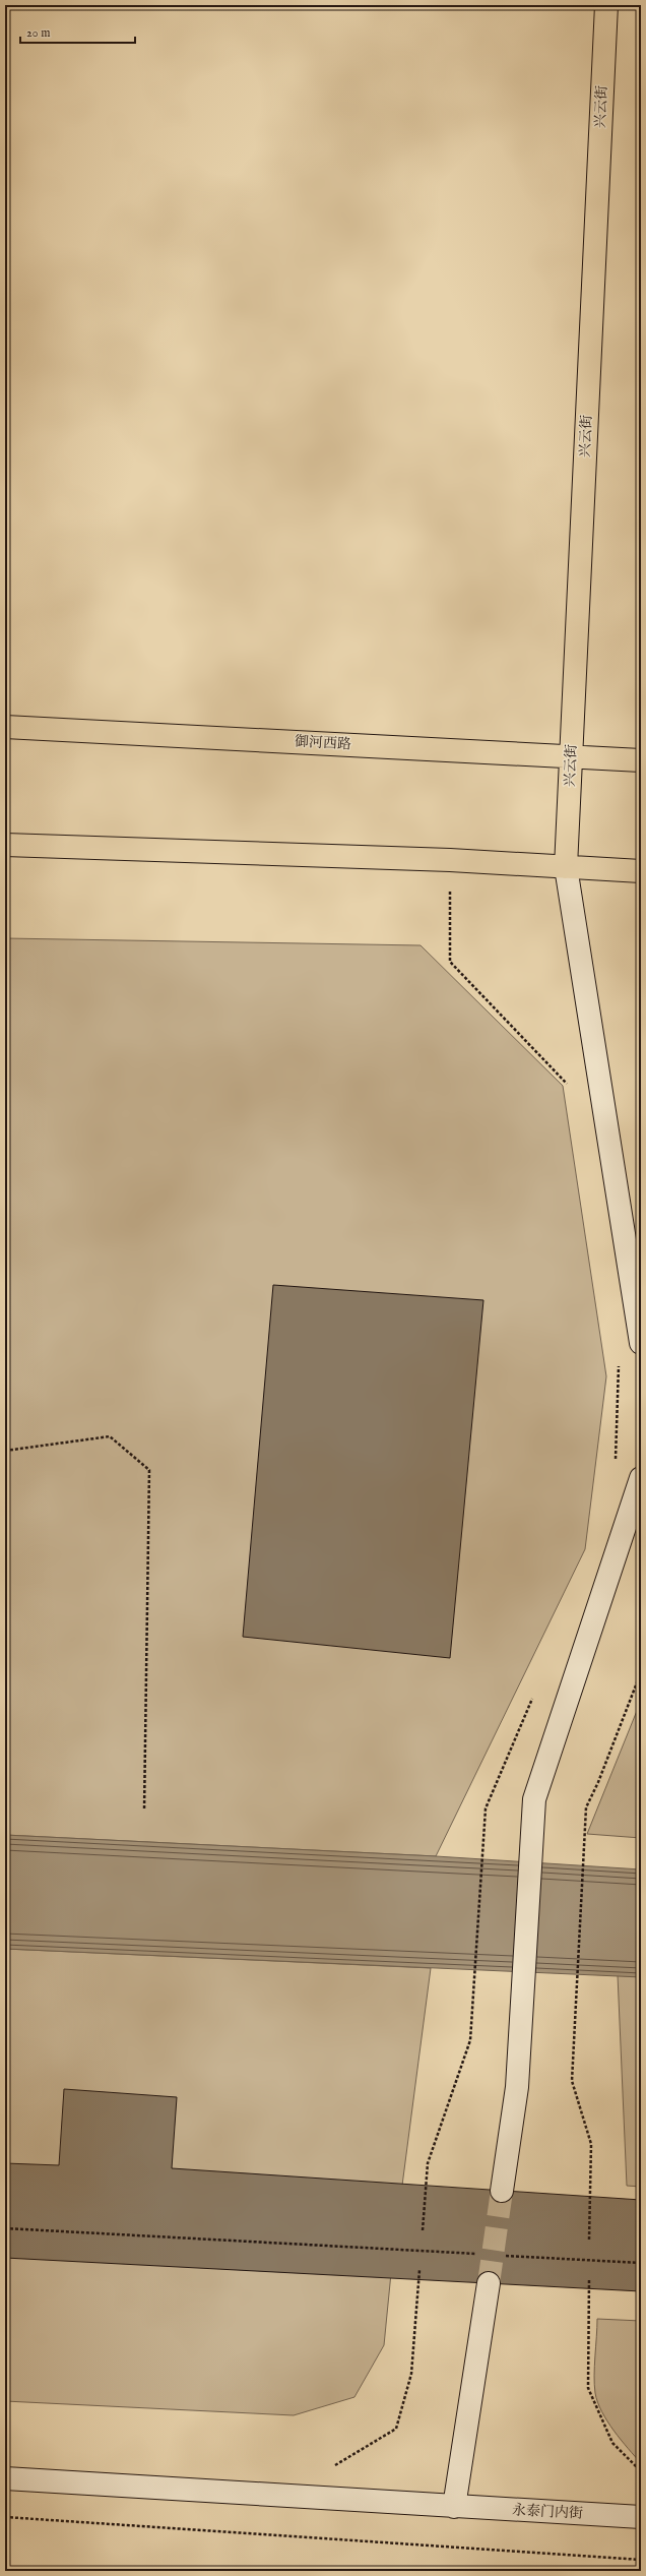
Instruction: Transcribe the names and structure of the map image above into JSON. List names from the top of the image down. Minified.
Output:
{"streets":{"main road":["兴云街","御河西路","永泰门内街"]},"crossings":[["兴云街","御河西路"]],"scale_bar":"20 m"}
